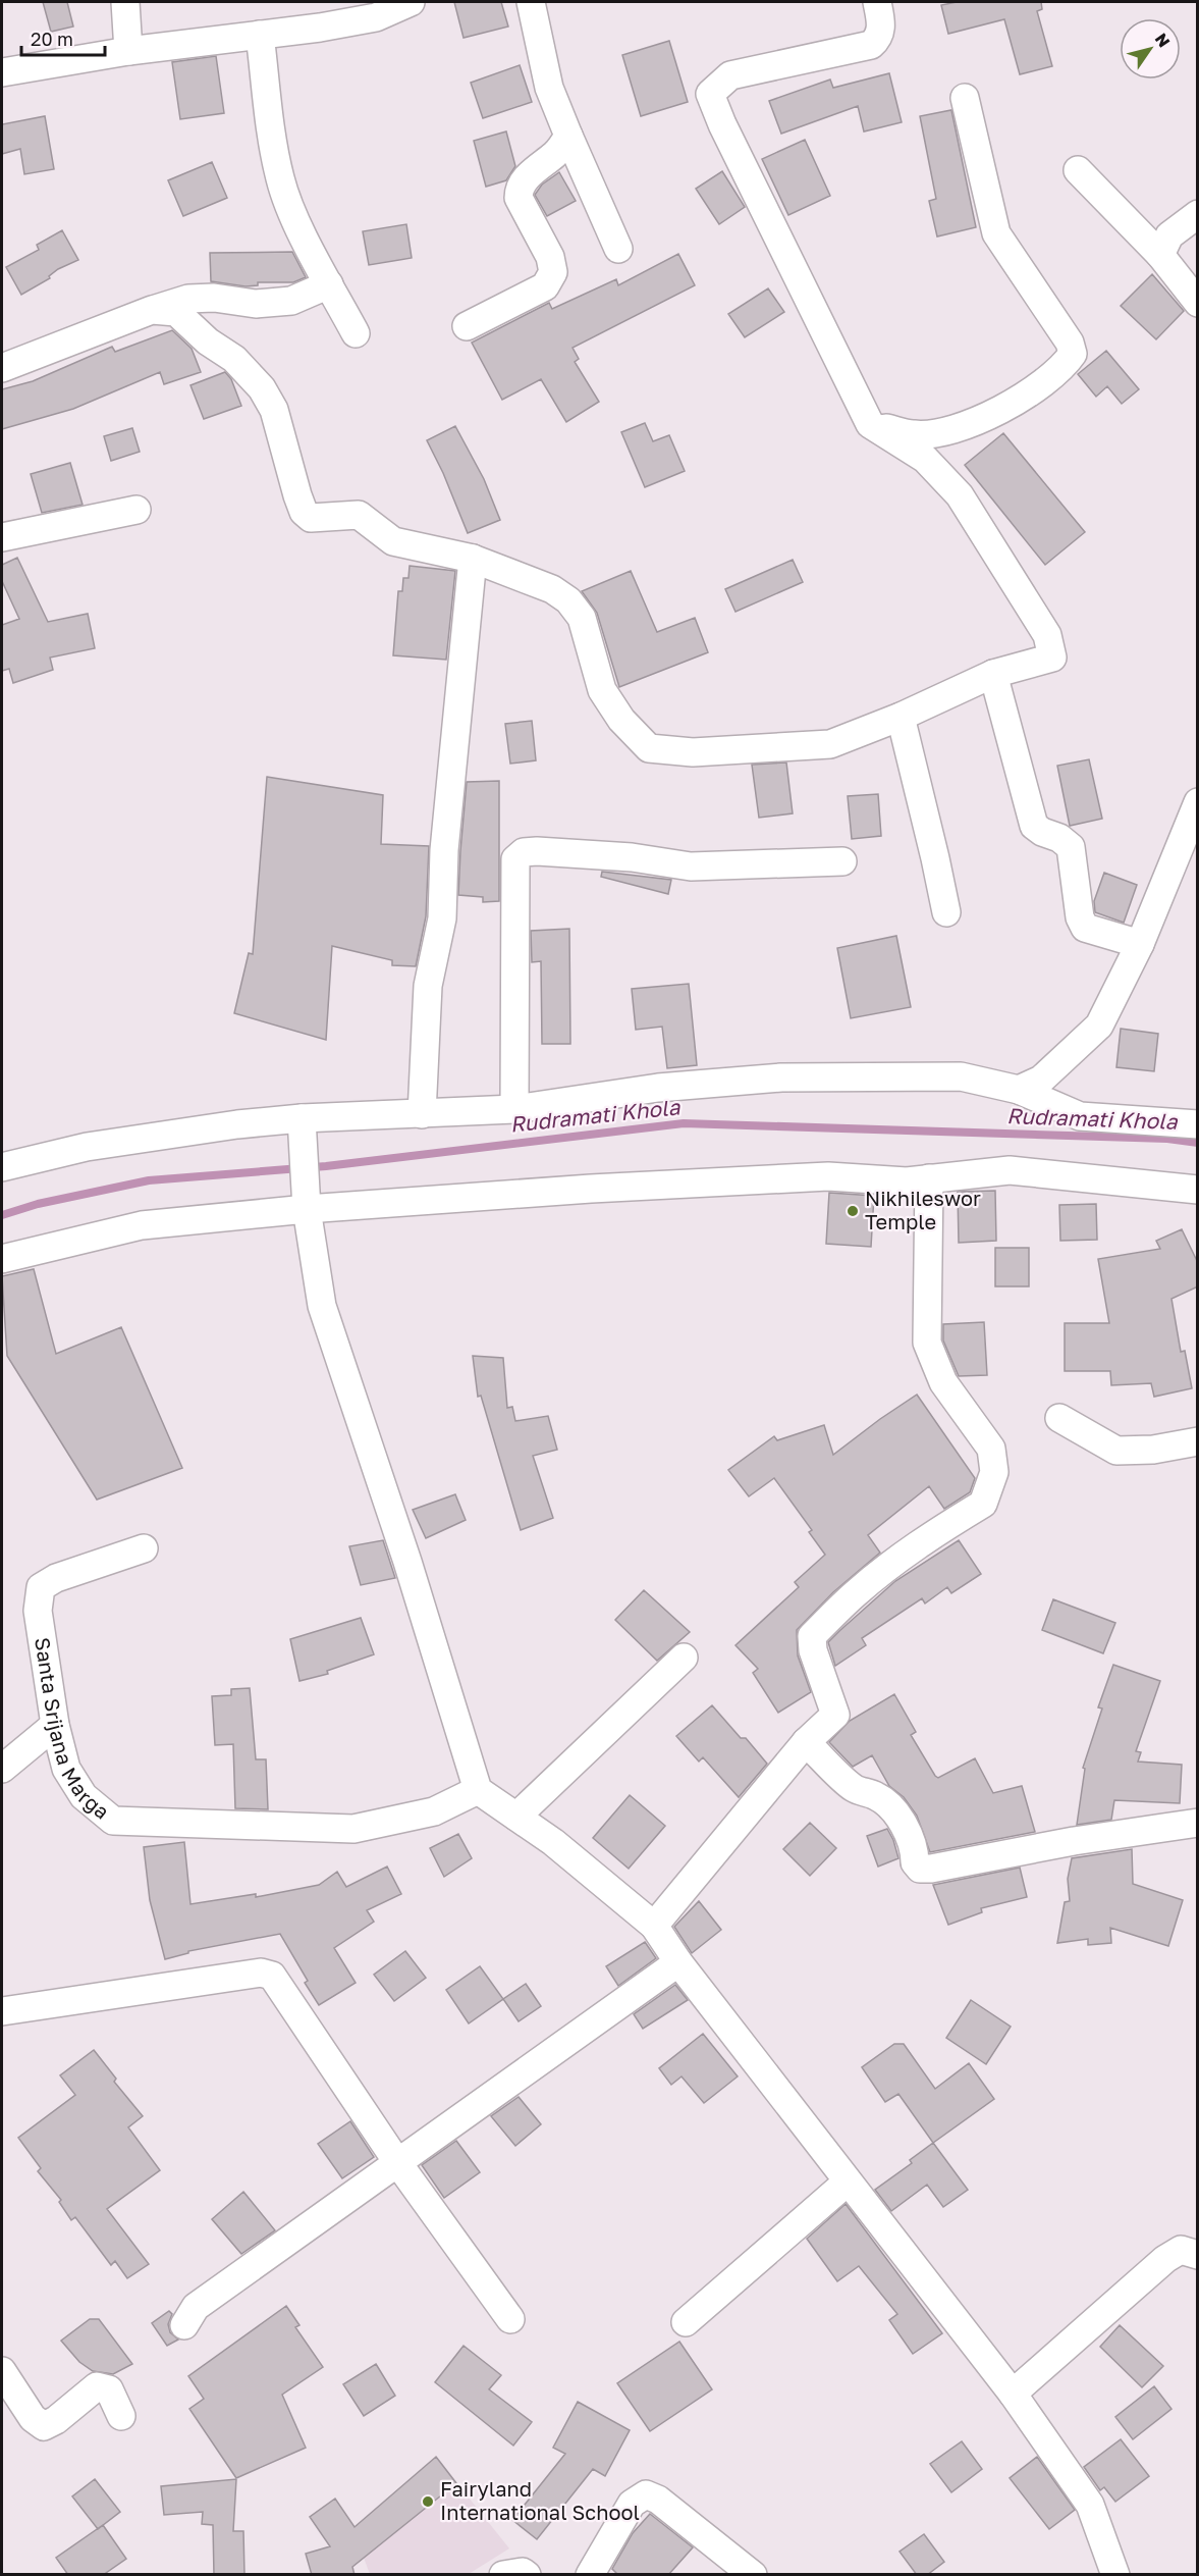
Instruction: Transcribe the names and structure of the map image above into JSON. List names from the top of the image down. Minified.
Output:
{"streets":{"street":["Santa Srijana Marga"]},"water":["Rudramati Khola"],"places":["Nikhileswor Temple","Fairyland International School"],"scale_bar":"20 m","north":"top right"}
